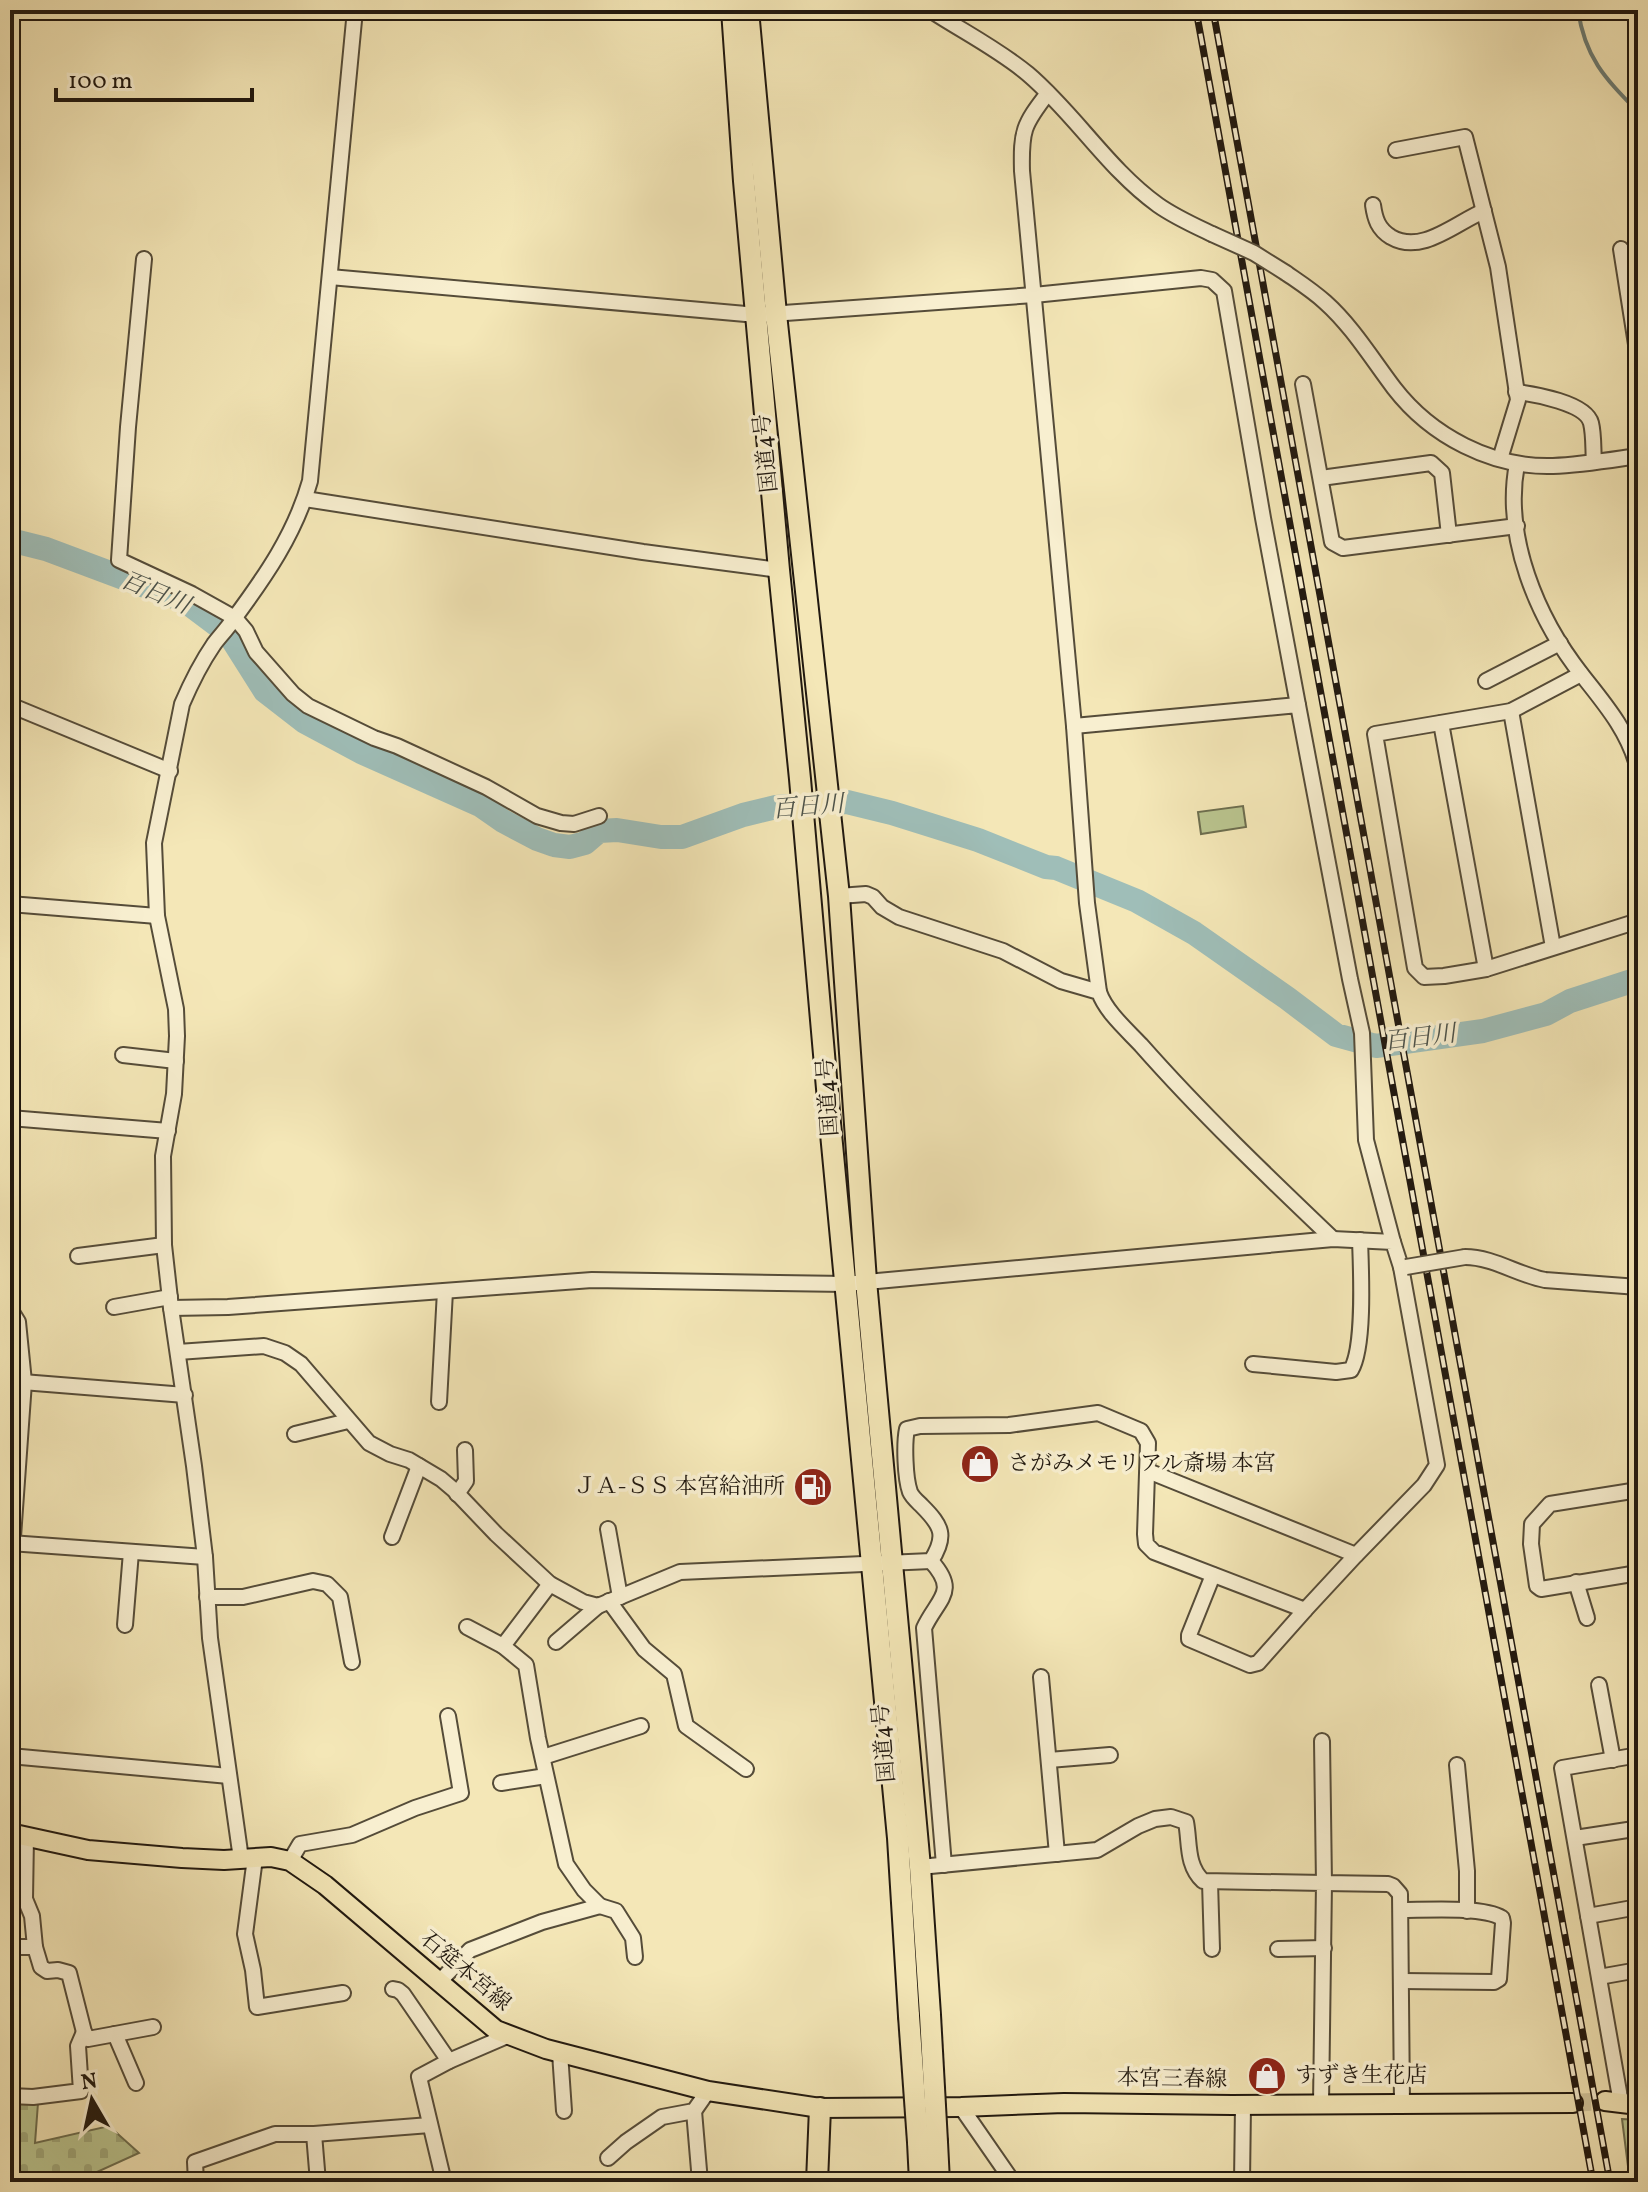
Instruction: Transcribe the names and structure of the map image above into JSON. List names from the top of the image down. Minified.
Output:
{"streets":{"highway":["国道4号"],"main road":["石筵本宮線","本宮三春線"]},"crossings":[["石筵本宮線","本宮三春線"]],"water":["百日川"],"places":{"shop":["さがみメモリアル斎場 本宮","すずき生花店"],"fuel station":["ＪＡ-ＳＳ 本宮給油所"]},"scale_bar":"100 m","north":"top"}
